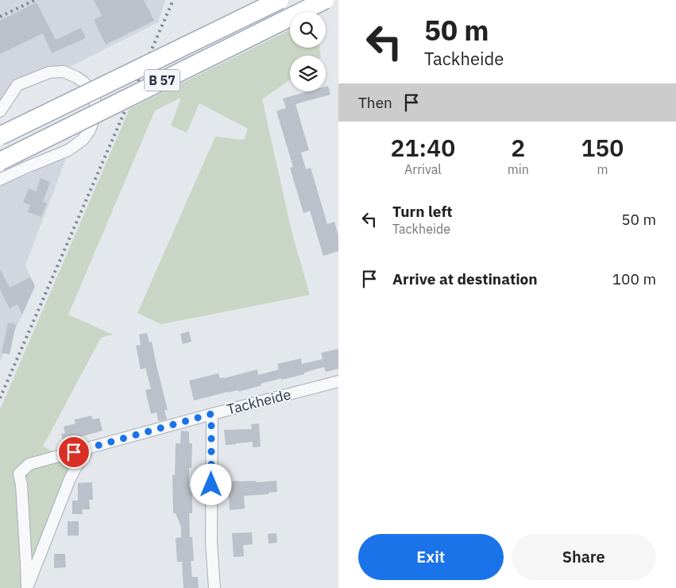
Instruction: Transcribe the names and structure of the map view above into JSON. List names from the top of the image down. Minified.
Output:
{"streets":{"main road":["B 57"],"street":["Tackheide"]},"page":{"turn":["50 m","Tackheide"],"then":"Then","eta":["21:40","Arrival","2","min","150","m"],"list":[{"name":"Turn left","note":"Tackheide","value":"50 m"},{"name":"Arrive at destination","value":"100 m"}],"buttons":["Exit","Share"]}}
